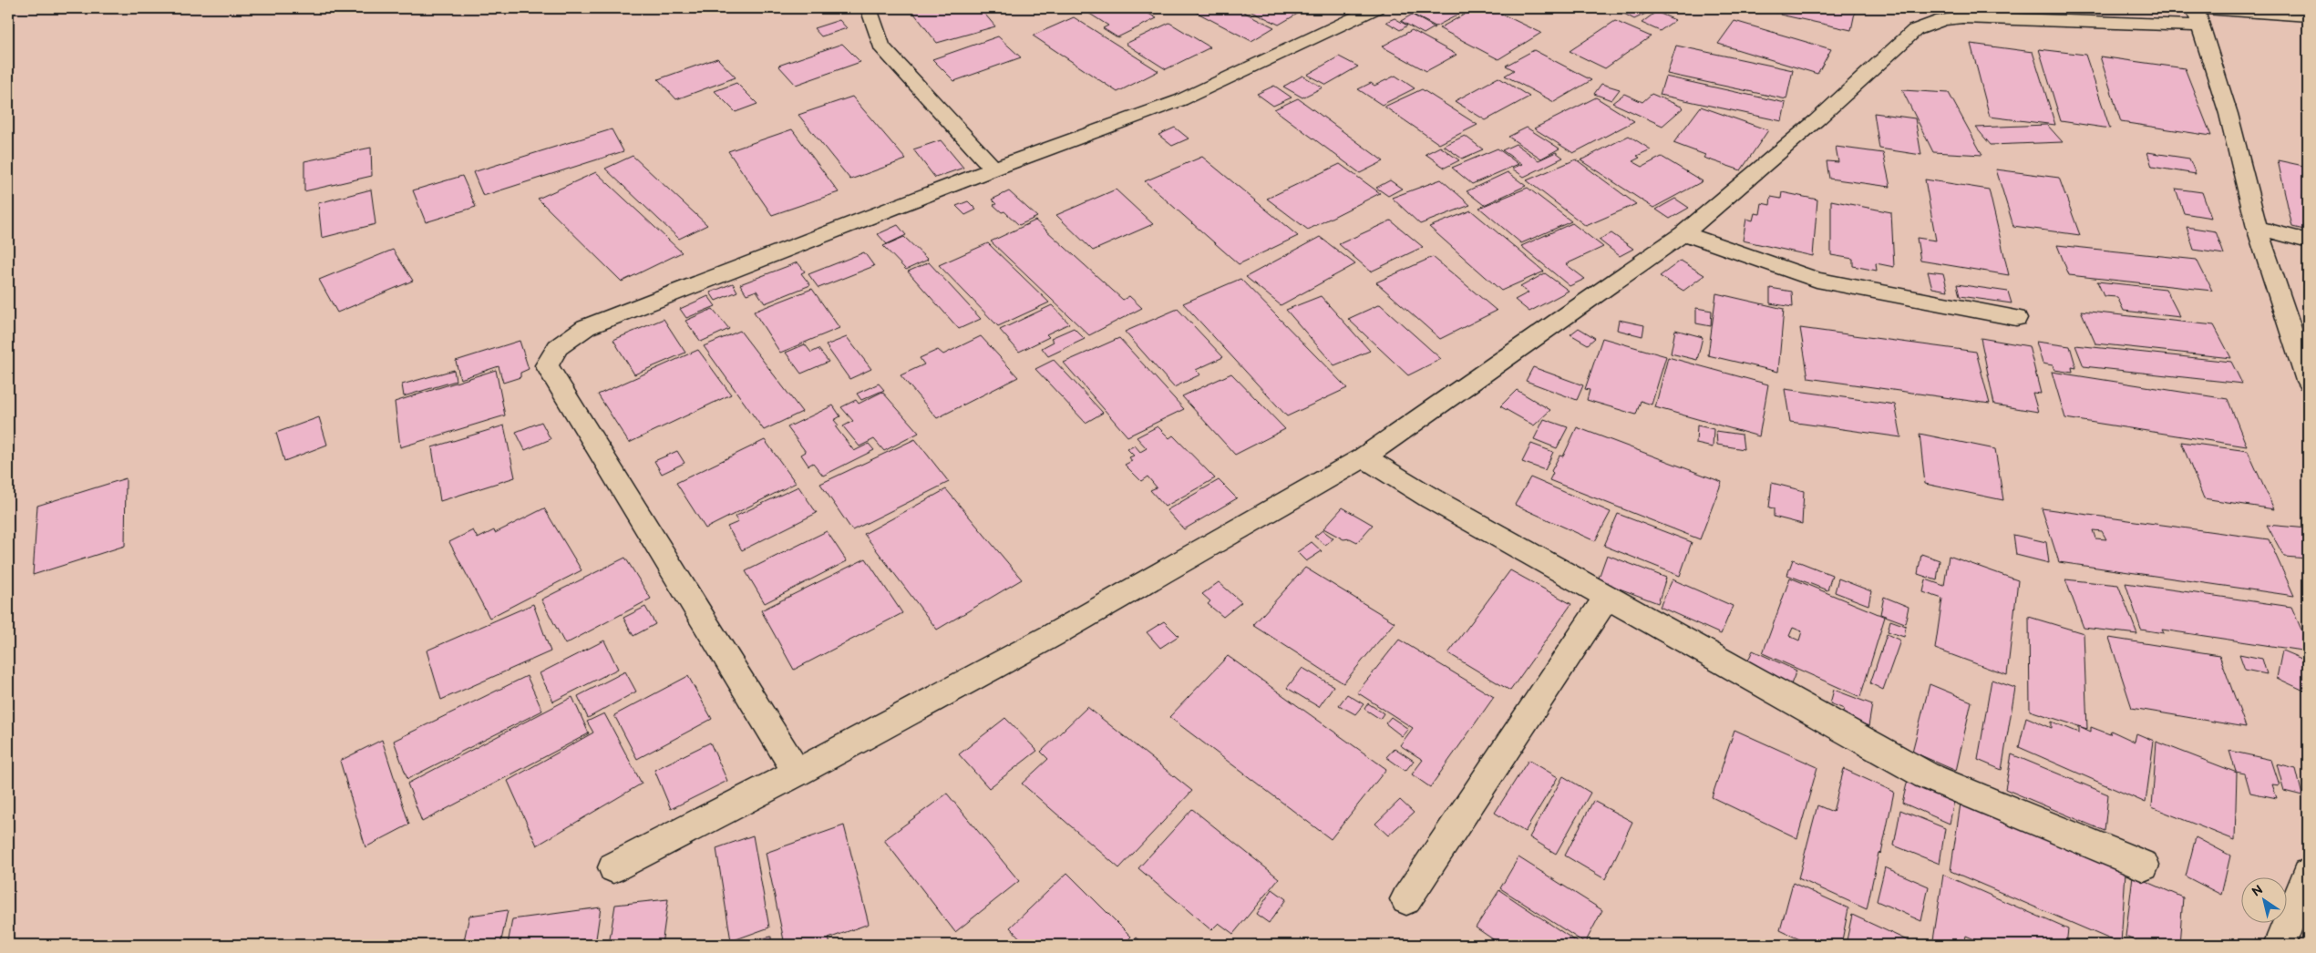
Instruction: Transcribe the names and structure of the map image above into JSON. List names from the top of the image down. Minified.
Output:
{"north":"top left"}
